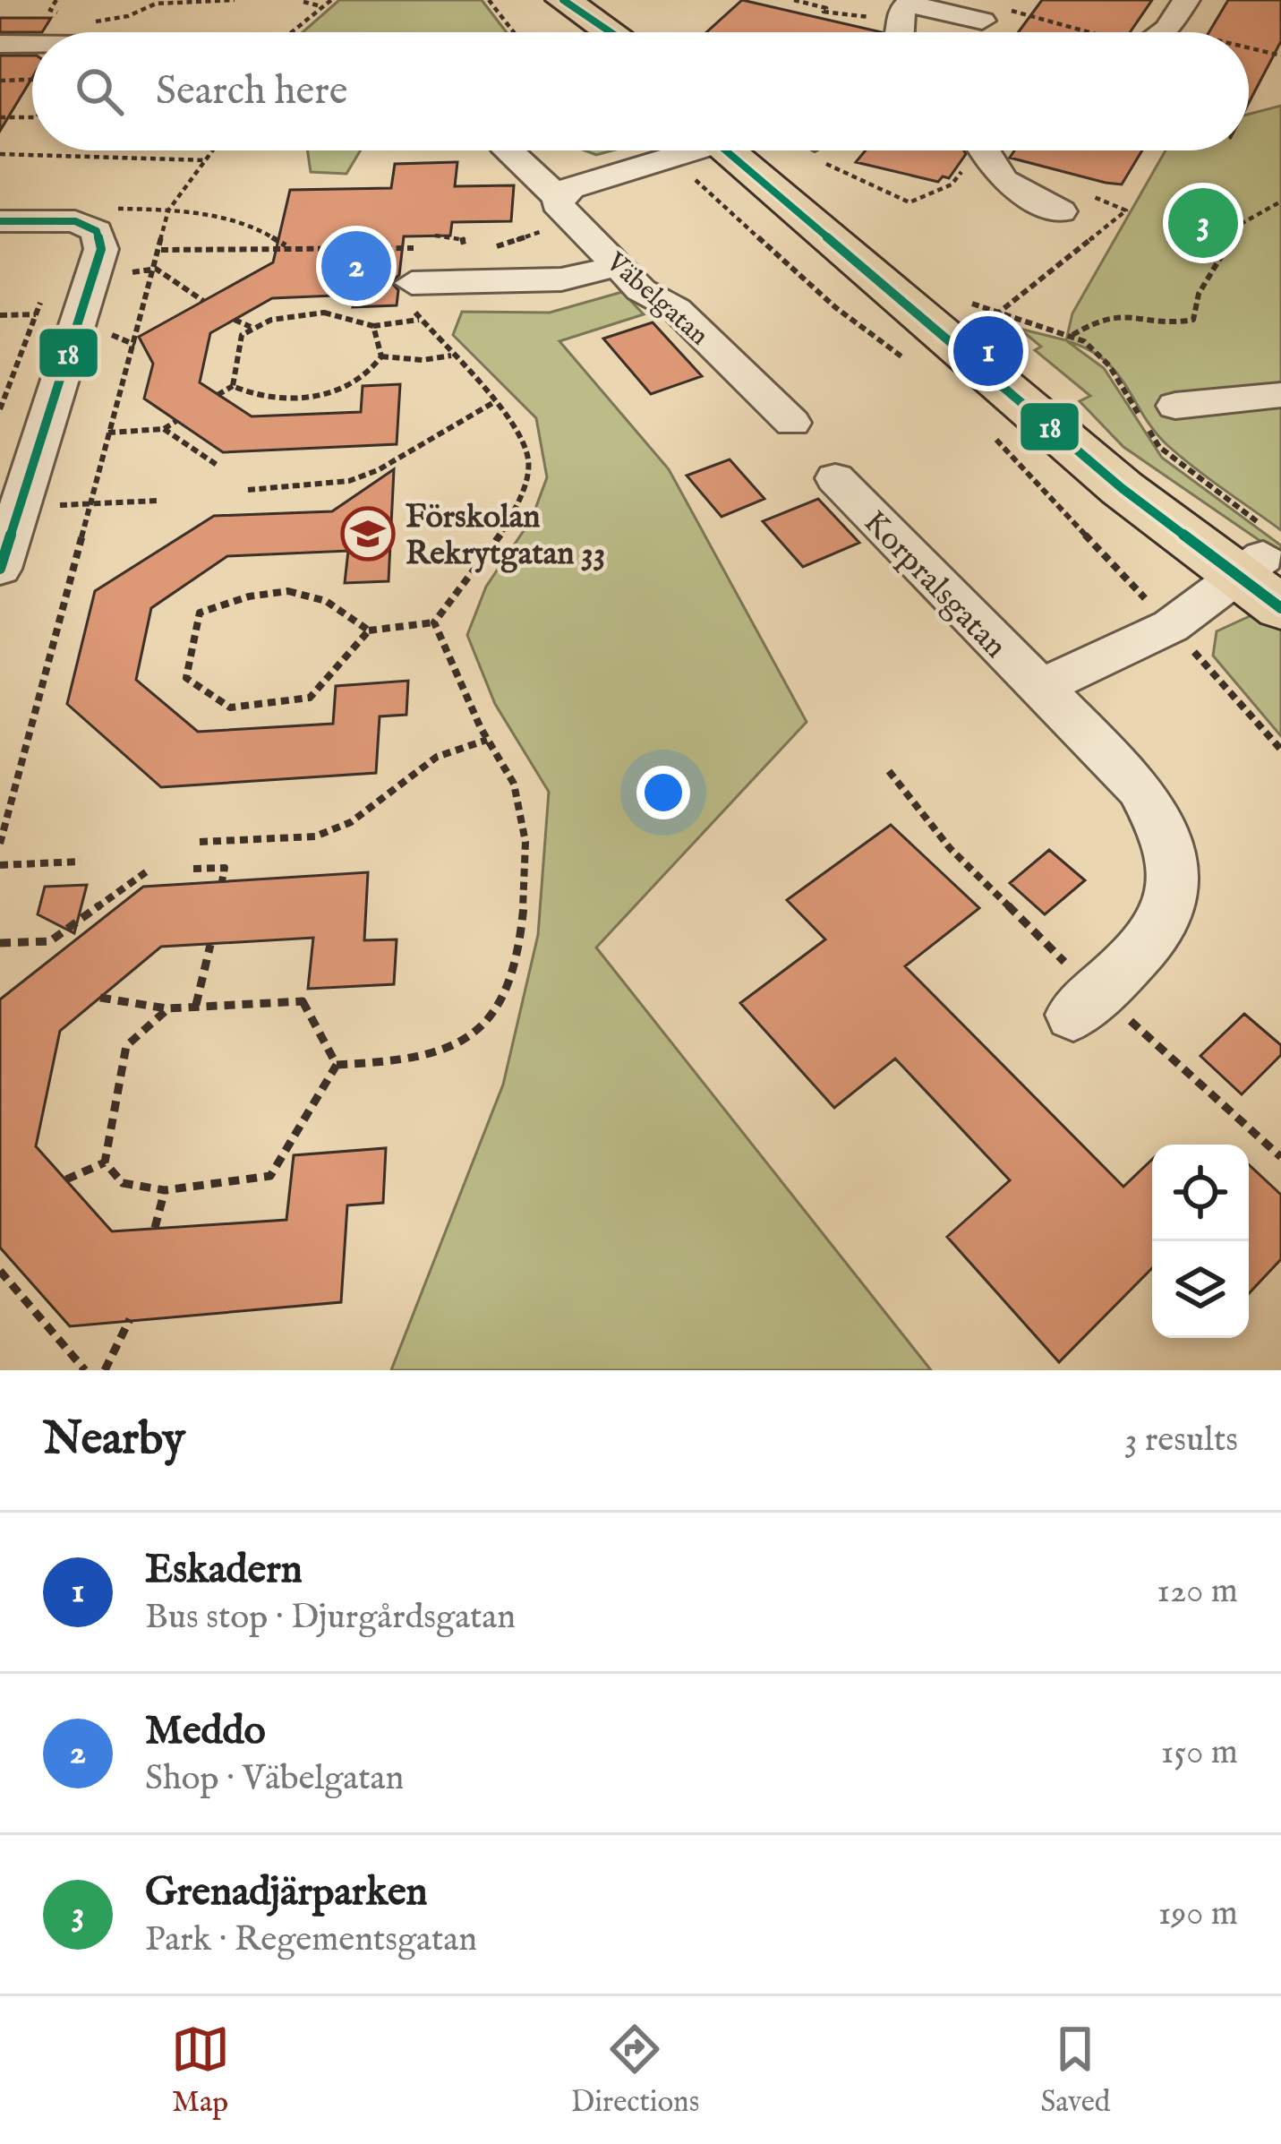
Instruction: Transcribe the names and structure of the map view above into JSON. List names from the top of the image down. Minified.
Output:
{"streets":{"street":["Väbelgatan","Korpralsgatan"]},"places":{"school or university":["Förskolan Rekrytgatan 33"]},"lines":["transit line 18"],"page":{"search":"Search here","pins":["3","2","1"],"heading":["Nearby","3 results"],"list":[{"mark":"1","name":"Eskadern","note":"Bus stop · Djurgårdsgatan","value":"120 m"},{"mark":"2","name":"Meddo","note":"Shop · Väbelgatan","value":"150 m"},{"mark":"3","name":"Grenadjärparken","note":"Park · Regementsgatan","value":"190 m"}],"nav":["Map","Directions","Saved"]}}
